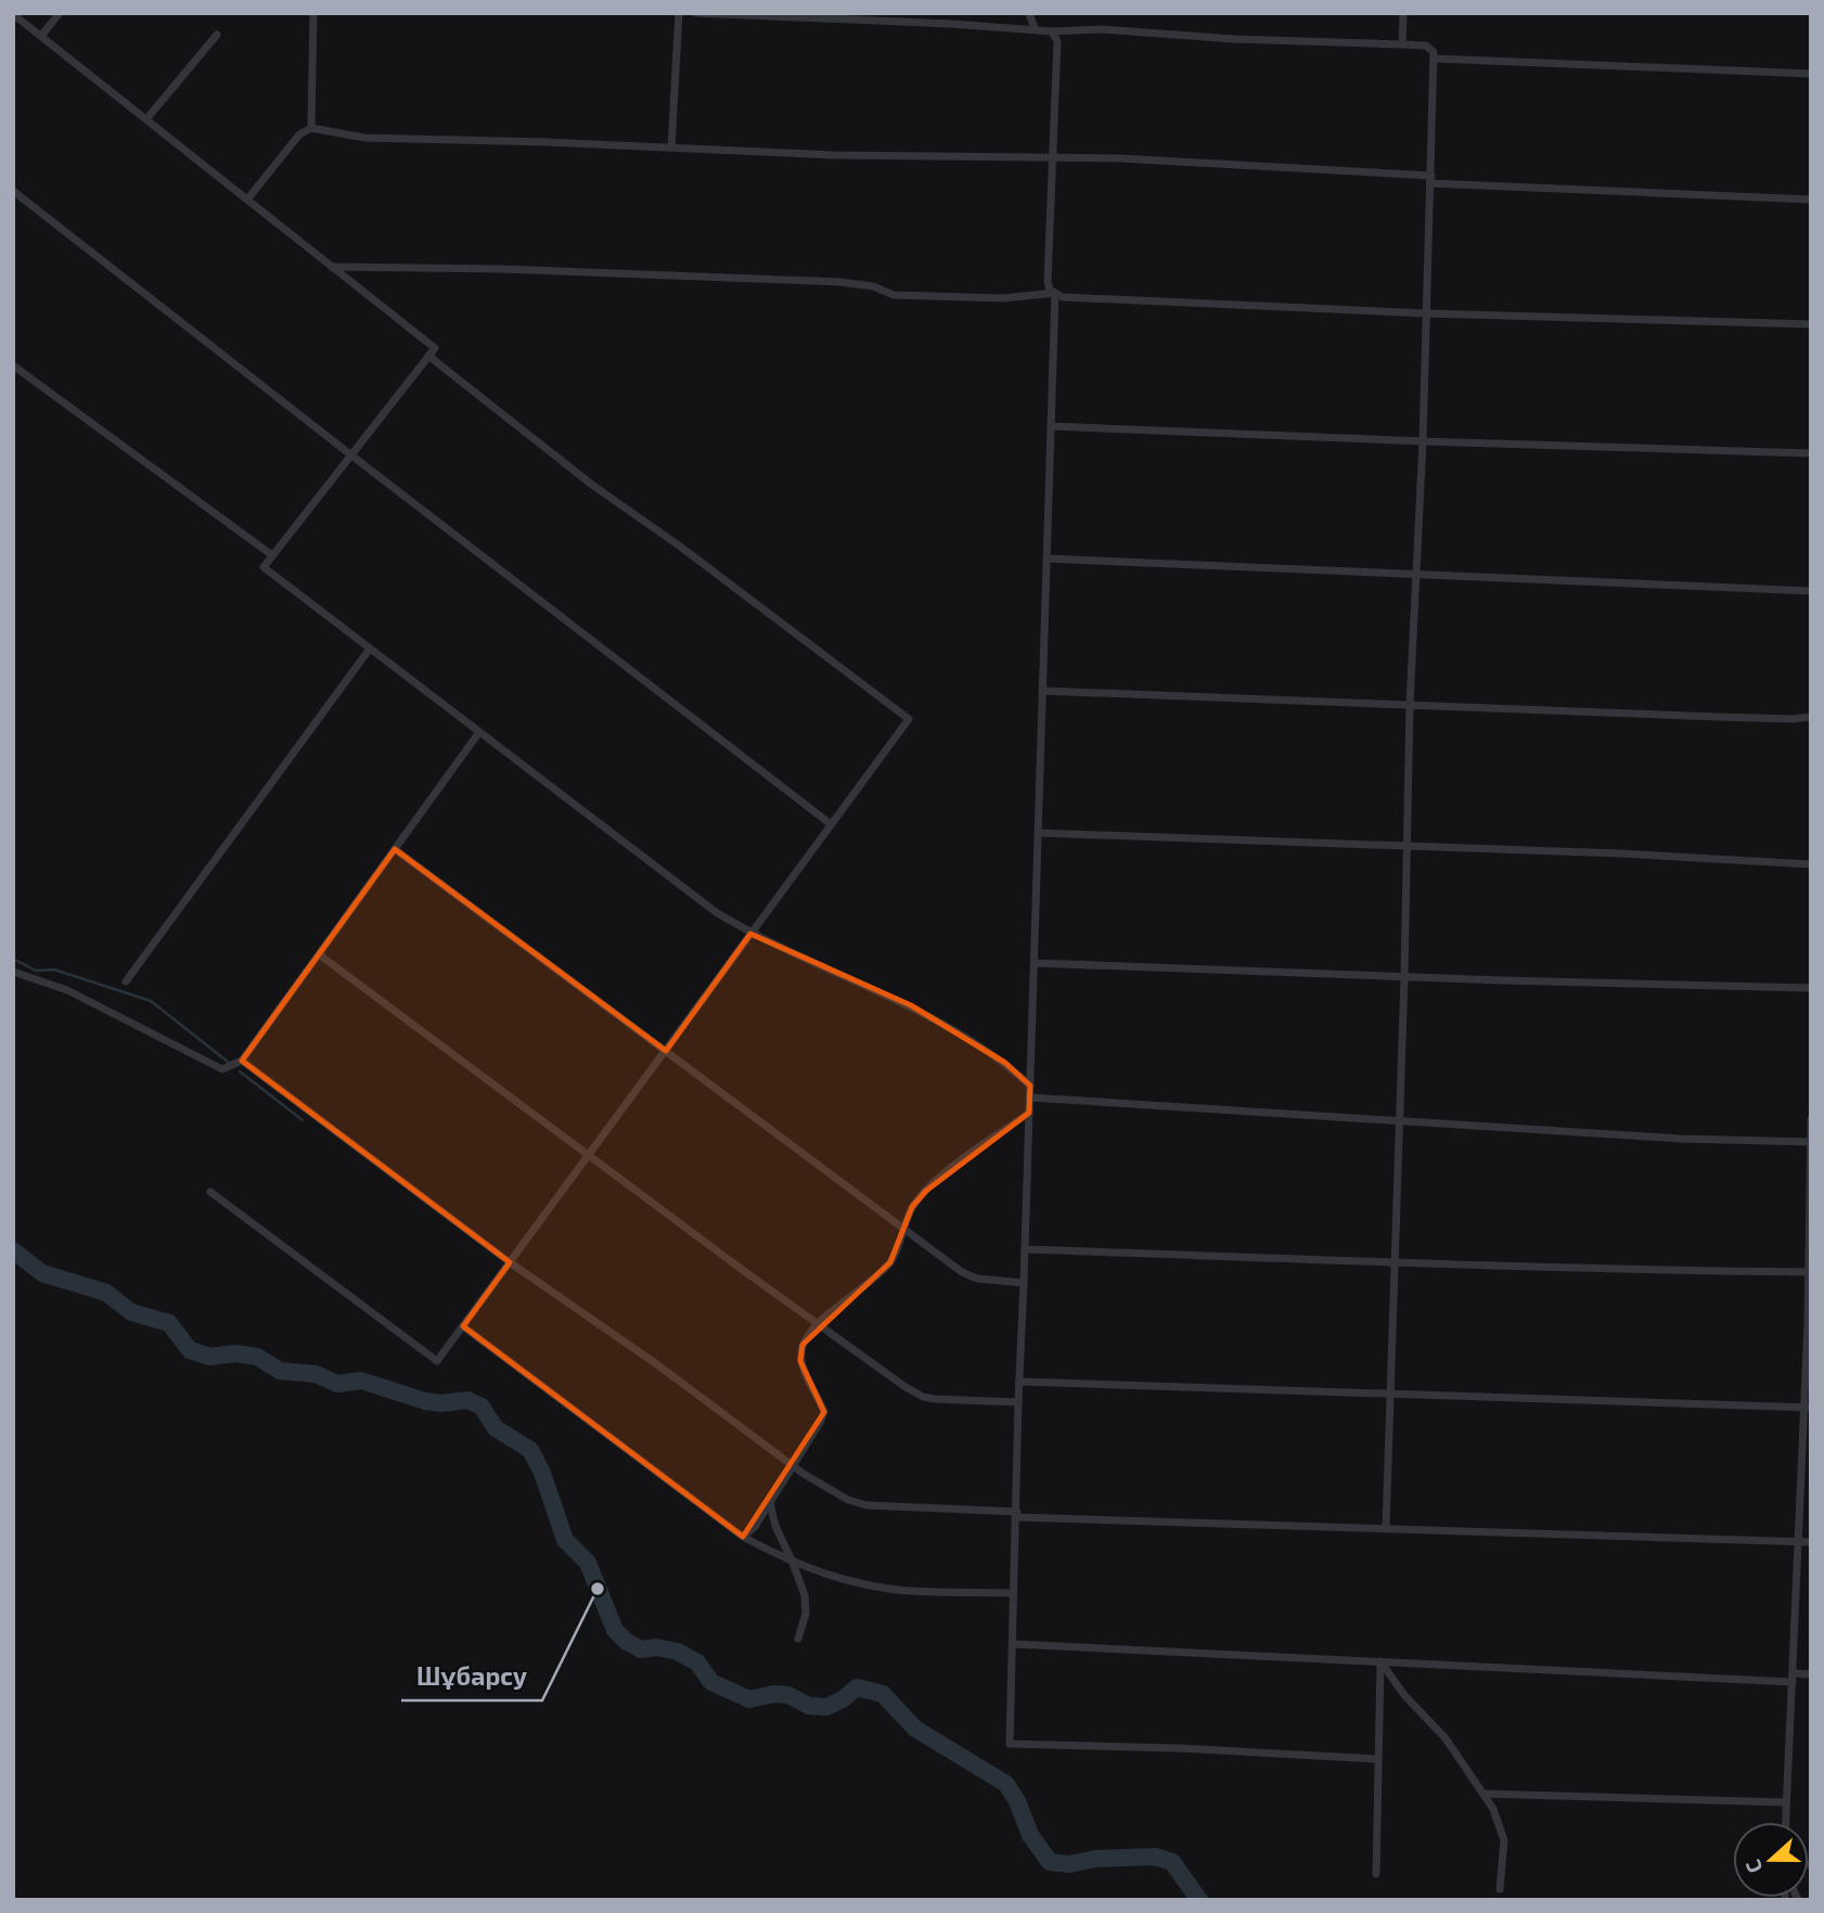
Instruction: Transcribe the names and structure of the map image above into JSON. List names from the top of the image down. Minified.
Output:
{"places":["Шұбарсу"],"north":"left"}
